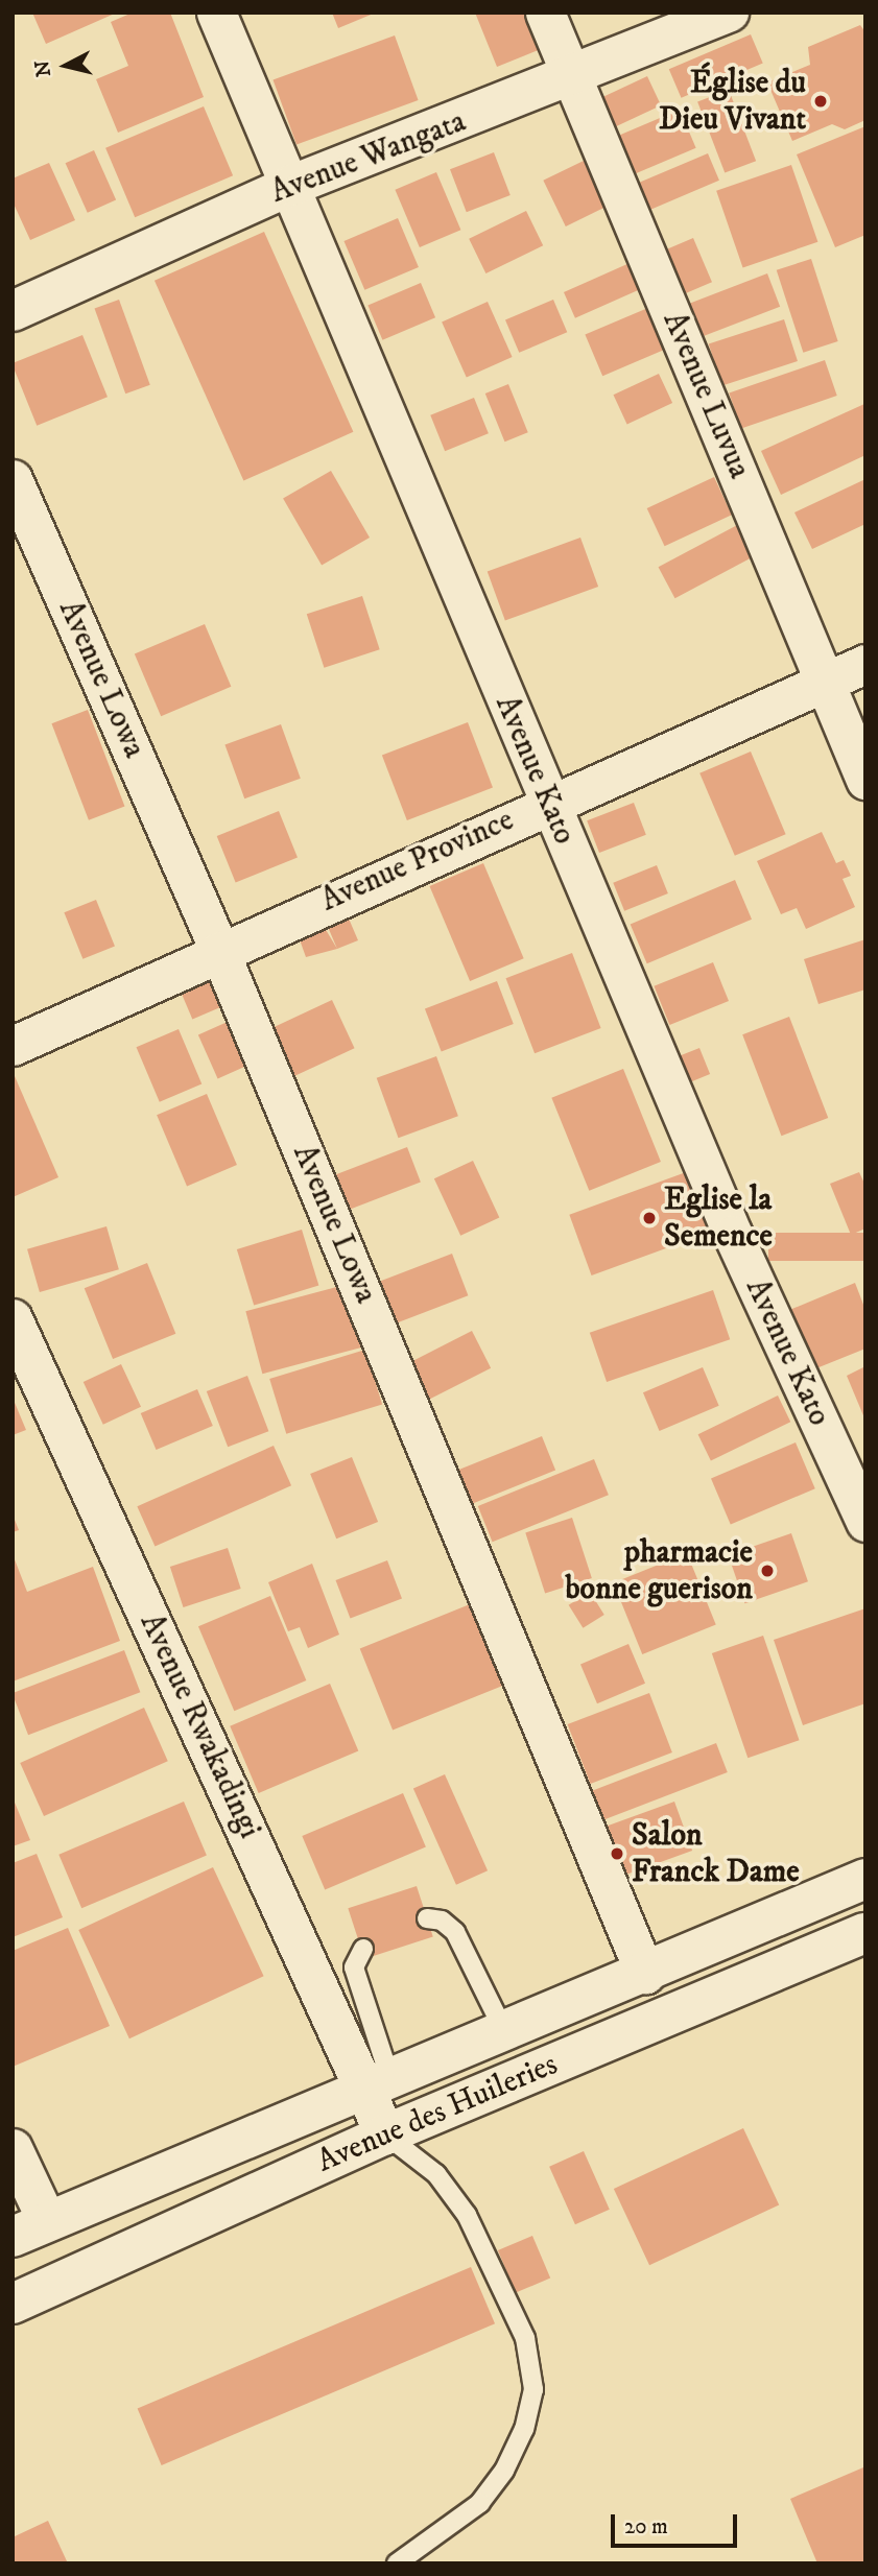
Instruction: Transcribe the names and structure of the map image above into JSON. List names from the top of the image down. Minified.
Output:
{"streets":{"main road":["Avenue Wangata","Avenue Rwakadingi","Avenue des Huileries"],"street":["Avenue Luvua","Avenue Lowa","Avenue Kato","Avenue Province"]},"crossings":[["Avenue Wangata","Avenue Luvua"],["Avenue Wangata","Avenue Kato"],["Avenue Luvua","Avenue Province"],["Avenue Lowa","Avenue Province"],["Avenue Lowa","Avenue des Huileries"],["Avenue Kato","Avenue Province"],["Avenue Rwakadingi","Avenue des Huileries"]],"places":["Église du Dieu Vivant","Eglise la Semence","pharmacie bonne guerison","Salon Franck Dame"],"scale_bar":"20 m","north":"left"}
